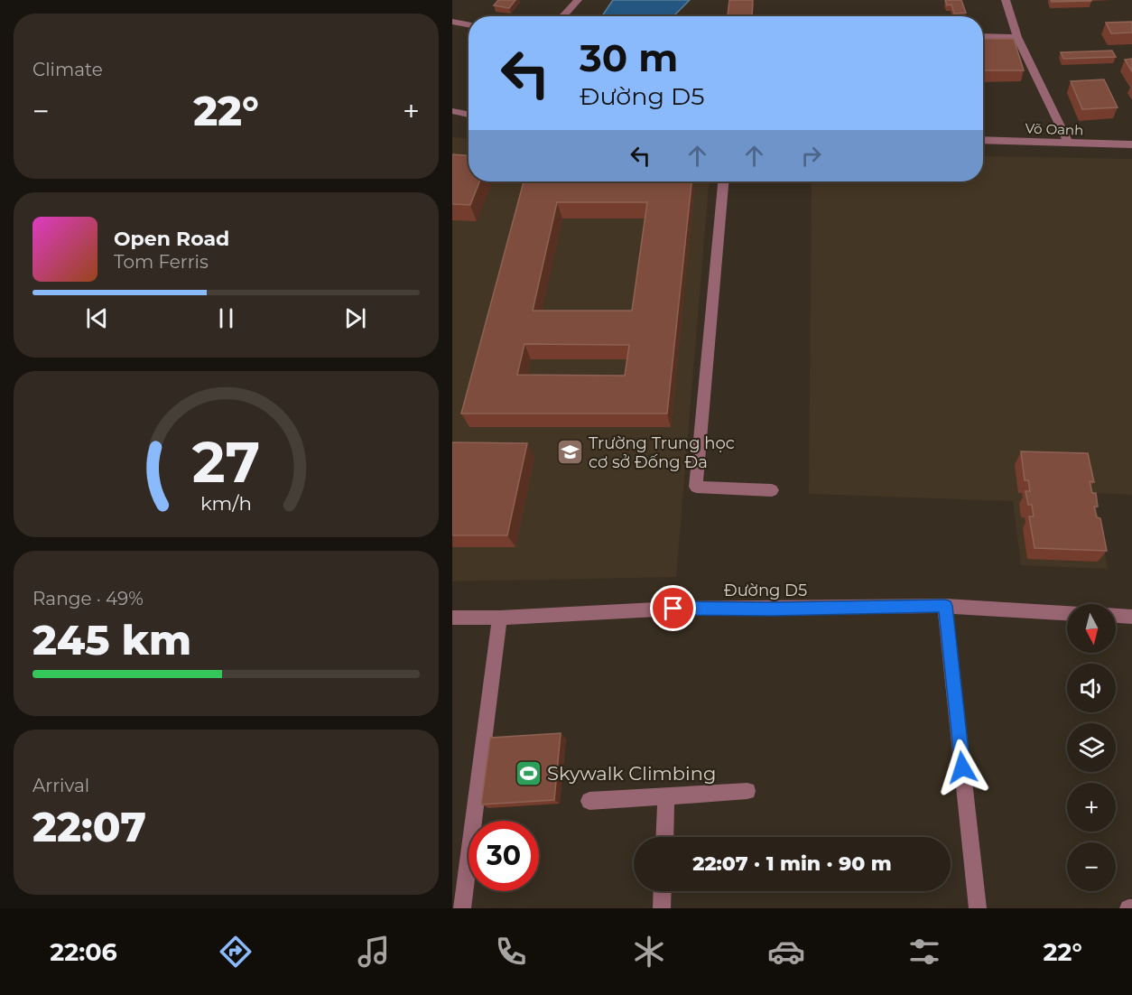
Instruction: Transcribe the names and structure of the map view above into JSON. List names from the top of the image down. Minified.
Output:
{"streets":{"street":["Võ Oanh","Đường D5"]},"places":{"school or university":["Trường Trung học cơ sở Đống Đa"],"sports":["Skywalk Climbing"]},"north":"bottom","page":{"tile":["Climate",["Range · 49%","245 km"],["Arrival","22:07"]],"turn":["30 m","Đường D5"],"heat":["−","22°","+"],"song":["Open Road","Tom Ferris"],"map_buttons":["+","−"],"limit":"30","trip":"22:07 · 1 min · 90 m","tabs":["22:06","22°"],"gauge":["27","km/h"]}}
